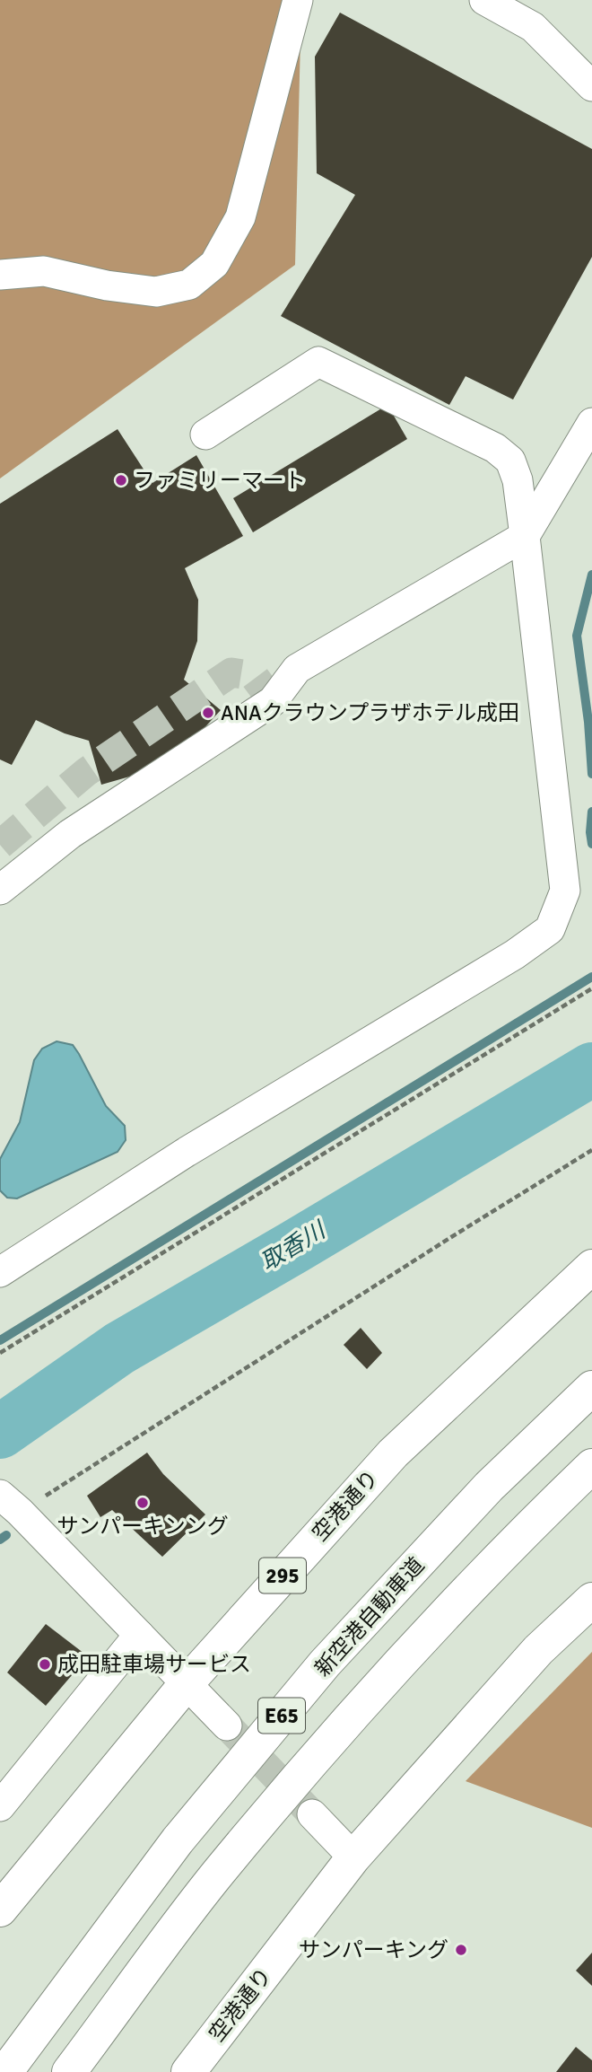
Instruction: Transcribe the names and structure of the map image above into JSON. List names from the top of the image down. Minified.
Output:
{"streets":{"highway":["空港通り","295","新空港自動車道","E65"]},"water":["取香川"],"places":["ファミリーマート","ANAクラウンプラザホテル成田","サンパーキンング","成田駐車場サービス","サンパーキング"]}
